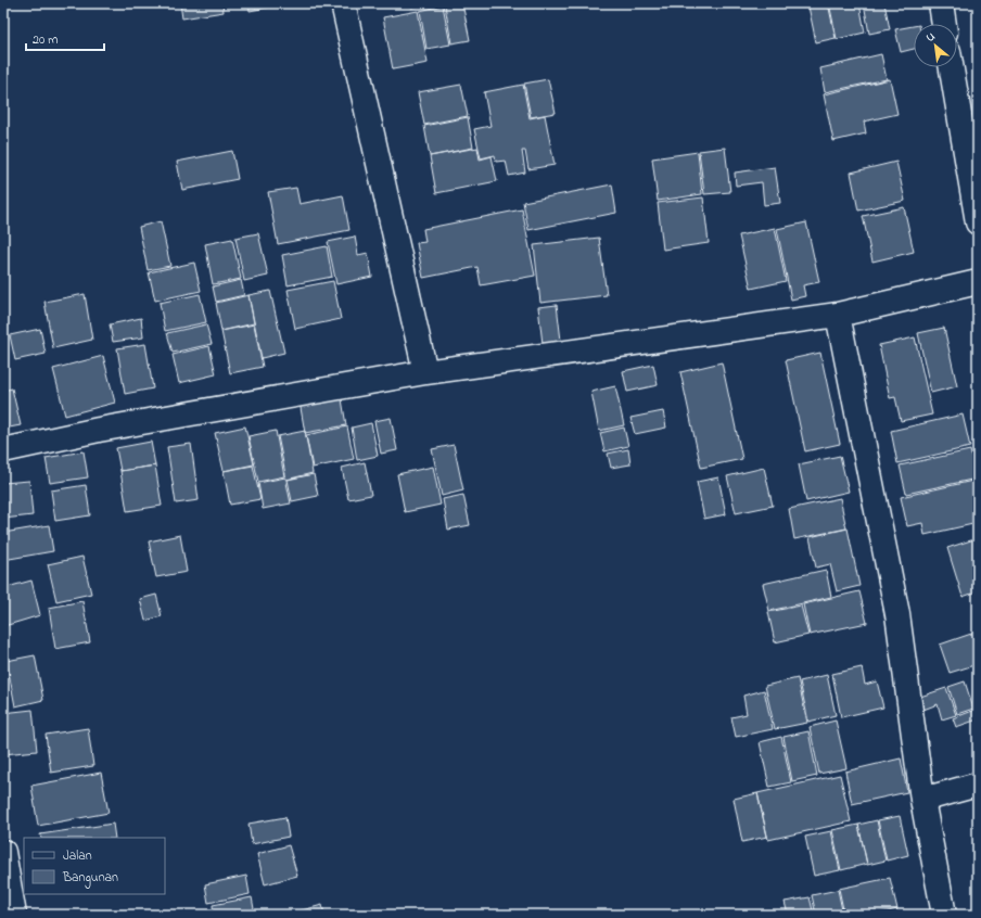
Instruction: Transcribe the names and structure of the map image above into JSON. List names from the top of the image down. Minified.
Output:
{"legend":["Jalan","Bangunan"],"scale_bar":"20 m","north":"top left"}
